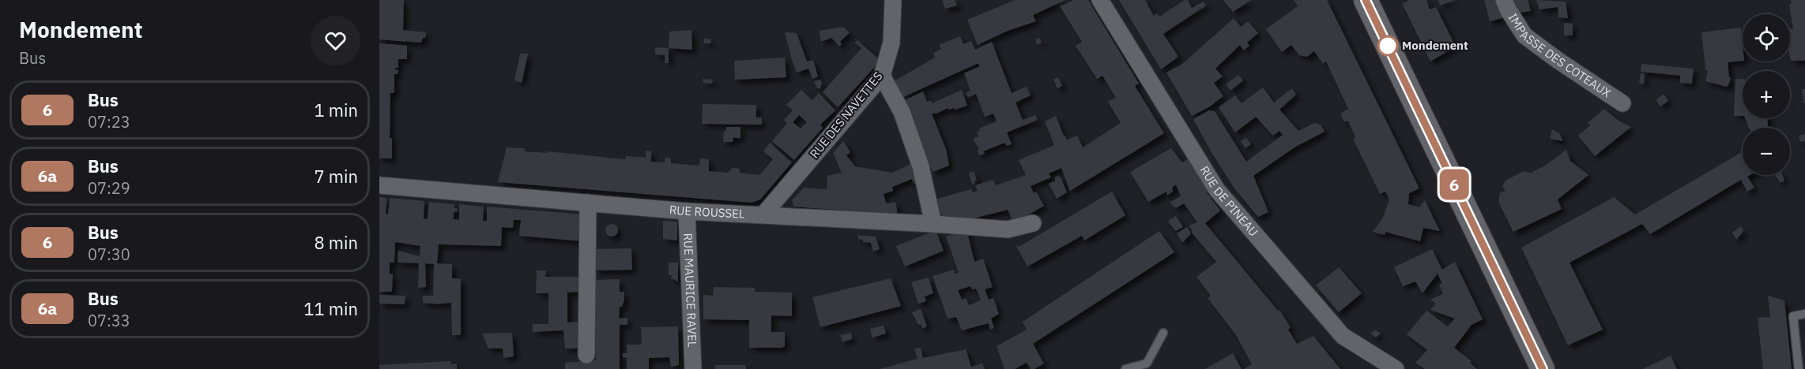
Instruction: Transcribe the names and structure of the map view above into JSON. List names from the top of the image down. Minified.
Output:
{"streets":{"street":["IMPASSE DES COTEAUX","RUE DES NAVETTES","RUE DE PINEAU","RUE ROUSSEL","RUE MAURICE RAVEL"]},"crossings":[["RUE DES NAVETTES","RUE ROUSSEL"],["RUE ROUSSEL","RUE MAURICE RAVEL"]],"places":["Mondement"],"lines":["bus line 6"],"page":{"heading":["Mondement","Bus"],"on_map":"6","map_buttons":["+","−"],"list":[{"mark":"6","name":"Bus","note":"07:23","value":"1 min"},{"mark":"6a","name":"Bus","note":"07:29","value":"7 min"},{"mark":"6","name":"Bus","note":"07:30","value":"8 min"},{"mark":"6a","name":"Bus","note":"07:33","value":"11 min"}]}}
